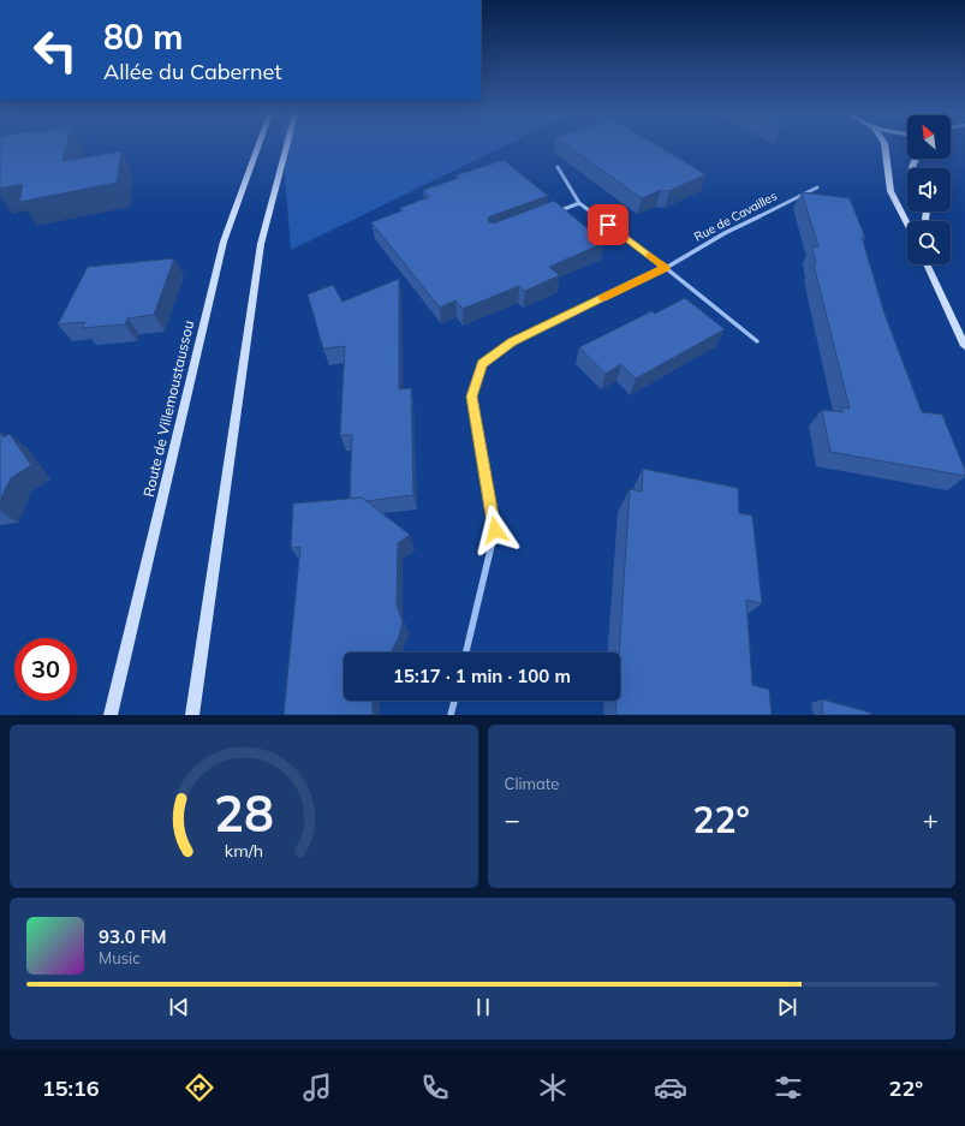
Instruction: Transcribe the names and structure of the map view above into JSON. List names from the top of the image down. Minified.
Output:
{"streets":{"street":["Rue de Cavailles","Route de Villemoustaussou"]},"north":"top left","page":{"turn":["80 m","Allée du Cabernet"],"limit":"30","trip":"15:17 · 1 min · 100 m","tile":"Climate","heat":["−","22°","+"],"song":["93.0 FM","Music"],"tabs":["15:16","22°"],"gauge":["28","km/h"]}}
